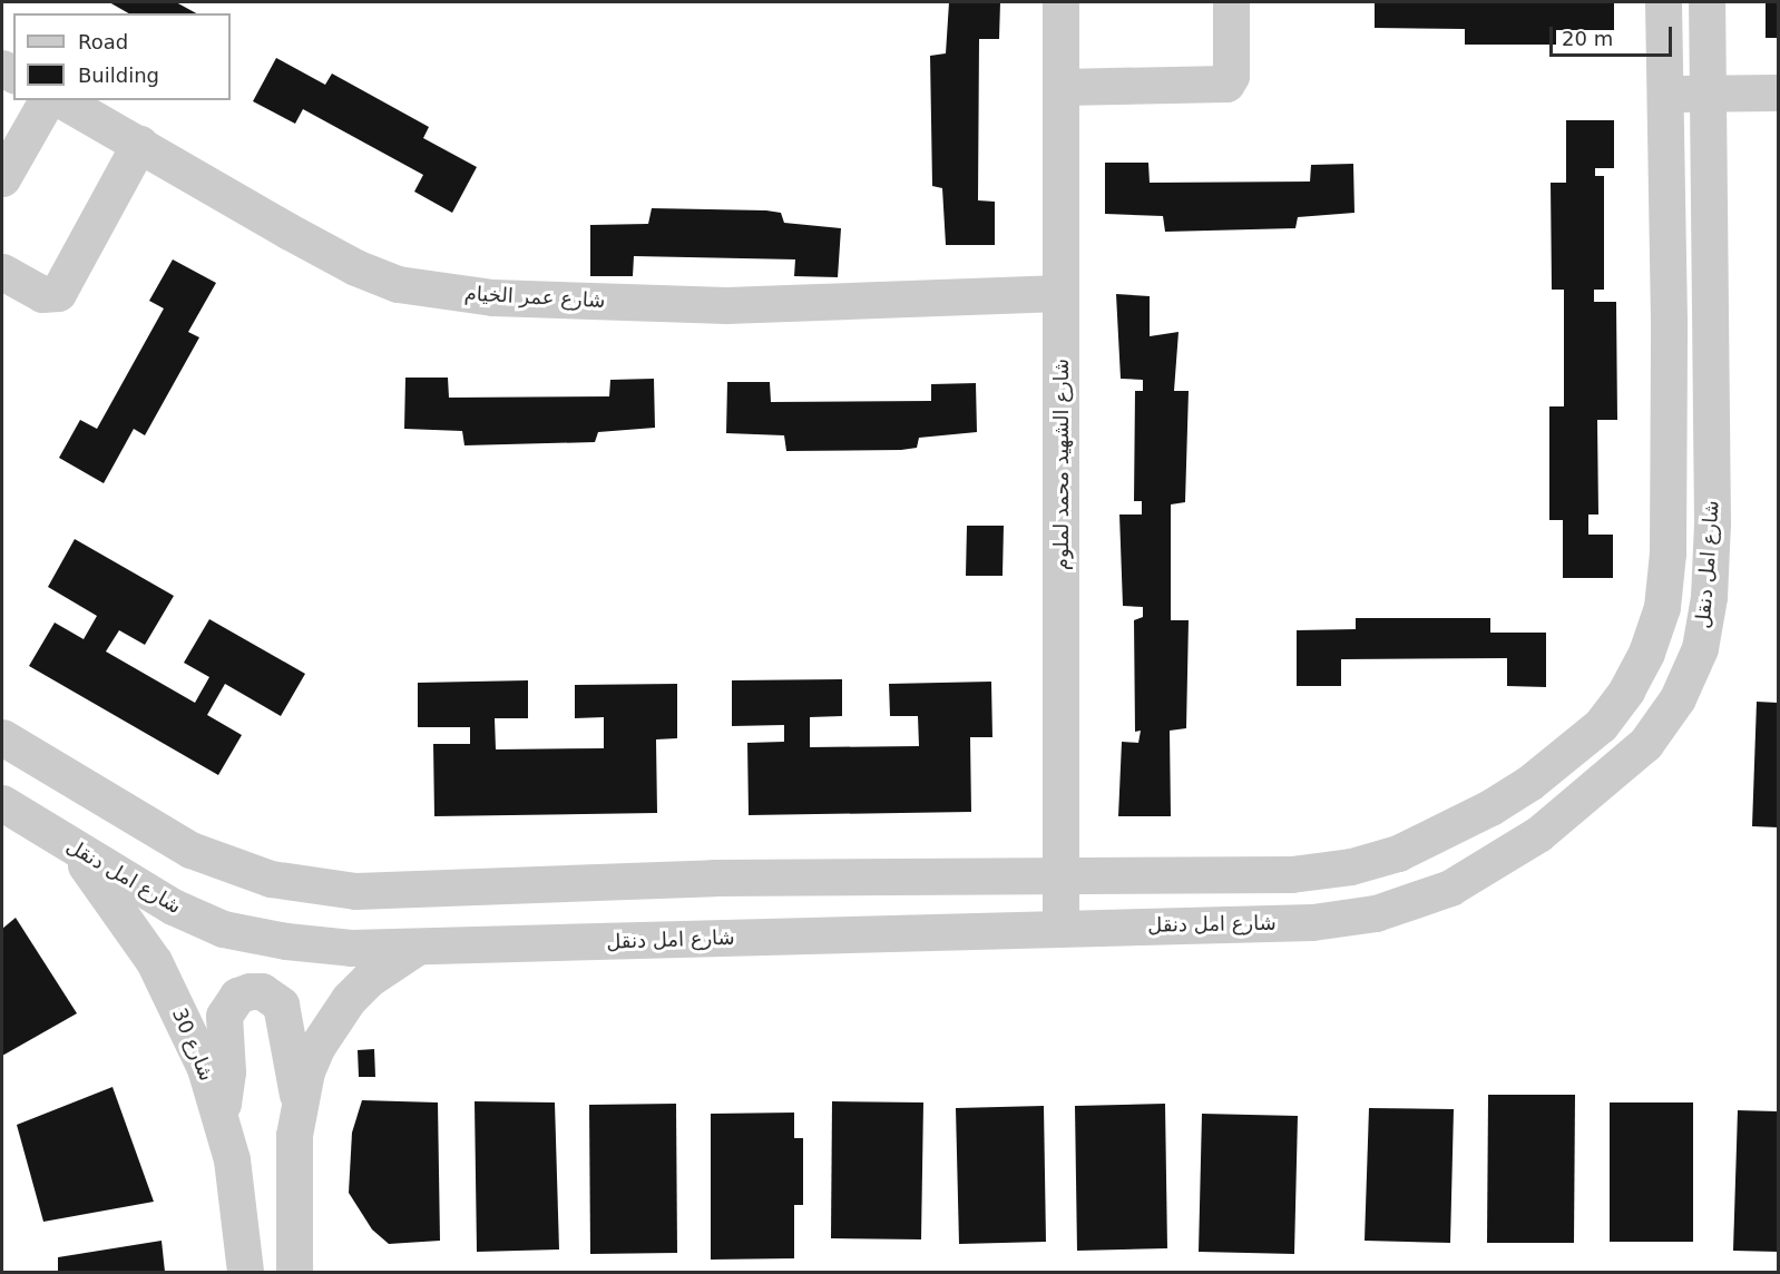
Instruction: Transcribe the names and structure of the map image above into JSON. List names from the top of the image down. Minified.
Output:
{"streets":{"street":["شارع عمر الخيام","شارع الشهيد محمد لملوم","شارع امل دنقل","شارع 30"]},"crossings":[["شارع عمر الخيام","شارع الشهيد محمد لملوم"],["شارع الشهيد محمد لملوم","شارع امل دنقل"],["شارع امل دنقل","شارع 30"]],"legend":["Road","Building"],"scale_bar":"20 m"}
